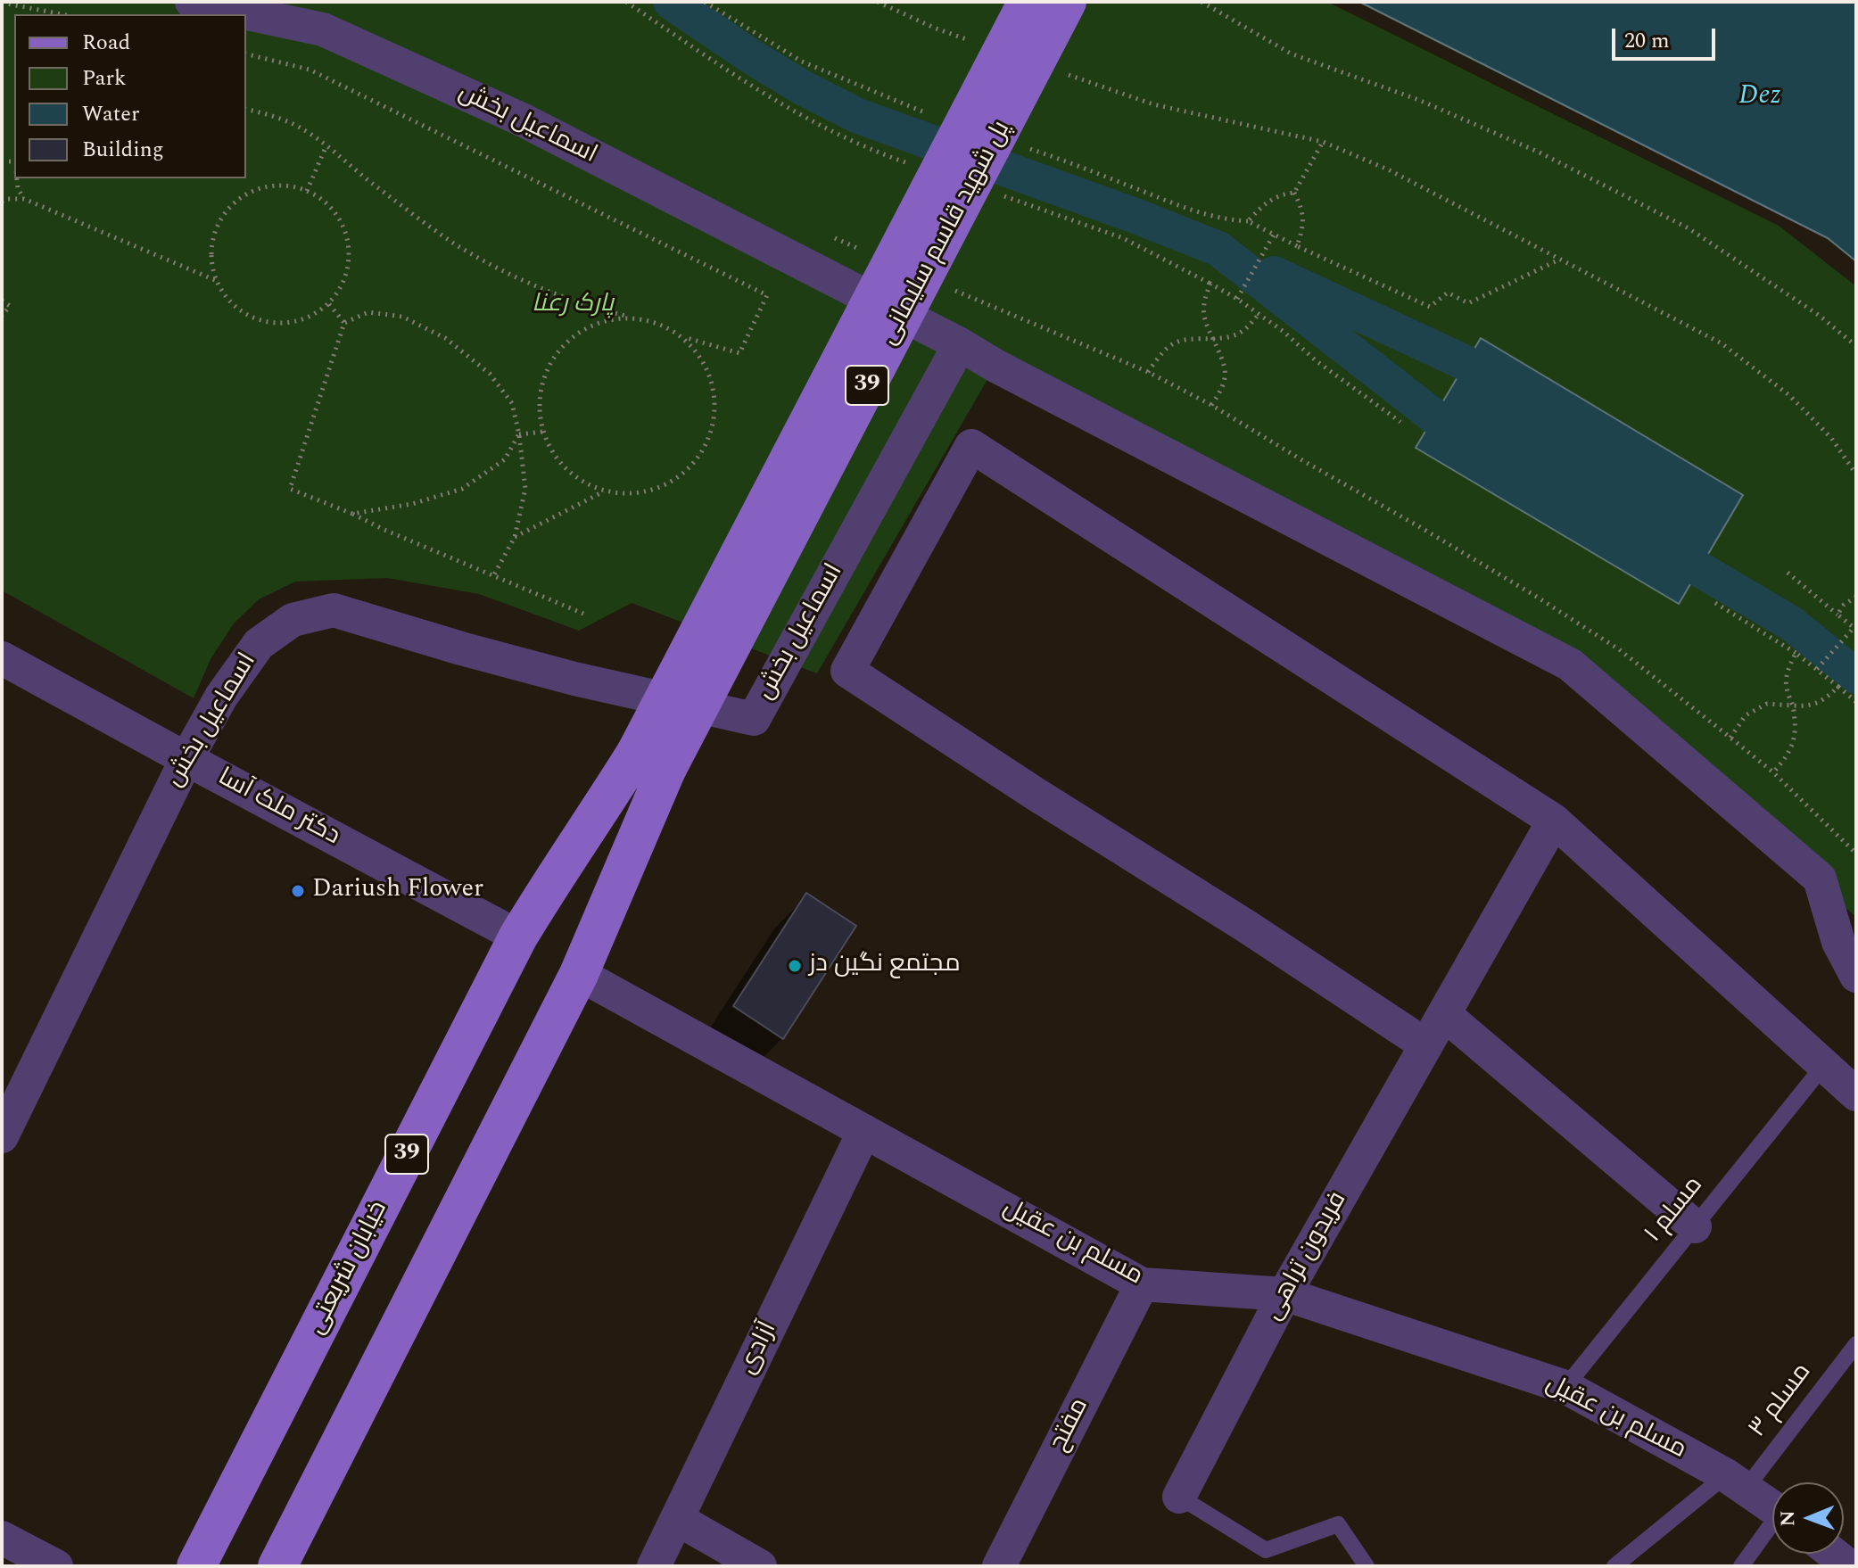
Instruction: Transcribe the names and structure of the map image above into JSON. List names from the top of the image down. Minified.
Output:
{"streets":{"main road":["پل شهید قاسم سلیمانی","39","خیابان شریعتی"],"street":["اسماعیل بخش","دکتر ملک آسا","مسلم بن عقیل","فریدون تراهی","آزادی","مفتح"],"lane":["مسلم ۱","مسلم ۳"]},"crossings":[["اسماعیل بخش","دکتر ملک آسا"],["پل شهید قاسم سلیمانی","39"],["پل شهید قاسم سلیمانی","خیابان شریعتی"],["39","مسلم بن عقیل"],["39","خیابان شریعتی"],["دکتر ملک آسا","خیابان شریعتی"],["مسلم ۱","مسلم بن عقیل"],["مسلم بن عقیل","فریدون تراهی"],["مسلم بن عقیل","آزادی"],["مسلم بن عقیل","مسلم ۳"],["مسلم بن عقیل","مفتح"]],"water":["Dez"],"parks":["پارک رعنا"],"places":["Dariush Flower","مجتمع نگین دز"],"legend":["Road","Park","Water","Building"],"scale_bar":"20 m","north":"left"}
